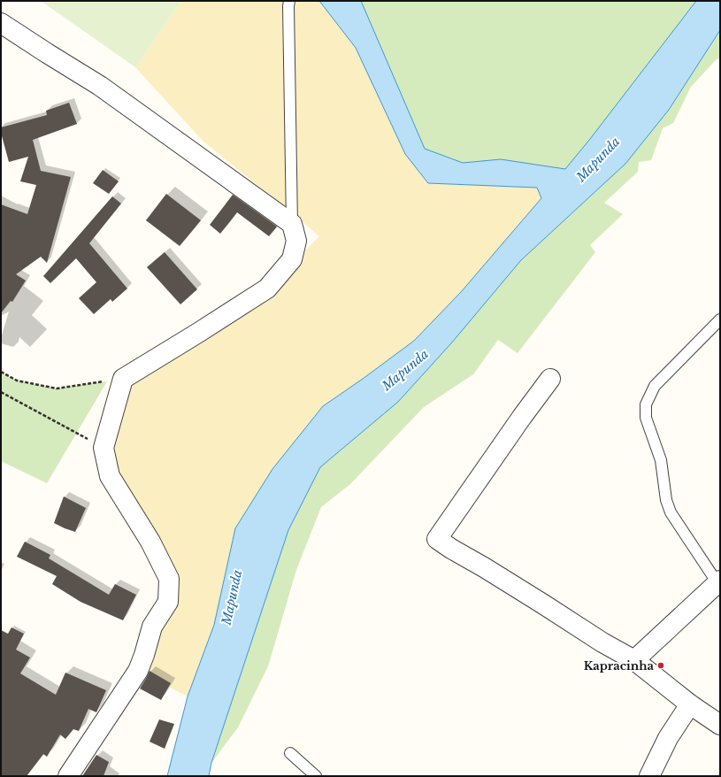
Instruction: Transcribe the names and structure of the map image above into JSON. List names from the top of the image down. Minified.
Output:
{"water":["Mapunda"],"places":["Kapracinha"]}
